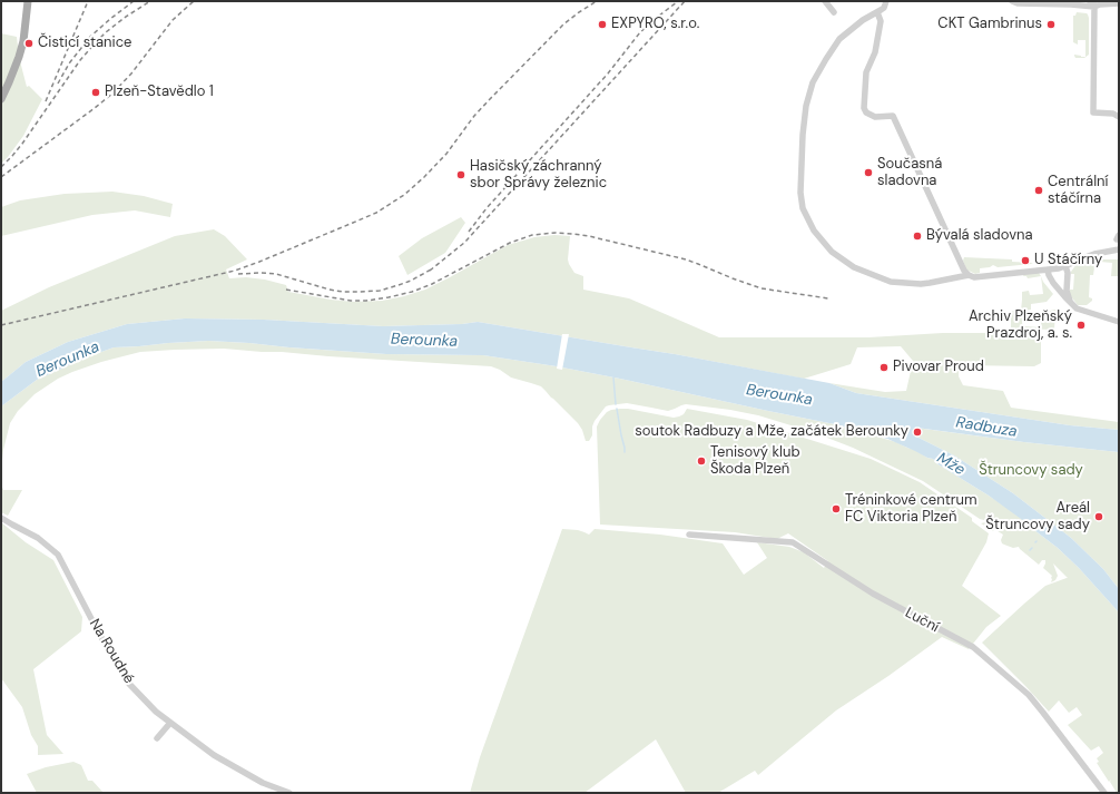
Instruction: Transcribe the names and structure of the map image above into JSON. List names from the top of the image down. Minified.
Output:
{"streets":{"street":["Luční","Na Roudné"]},"water":["Berounka","Radbuza","Mže"],"parks":["Štruncovy sady"],"places":["EXPYRO, s.r.o.","CKT Gambrinus","Čisticí stanice","Plzeň-Stavědlo 1","Současná sladovna","Hasičský záchranný sbor Správy železnic","Centrální stáčírna","Bývalá sladovna","U Stáčírny","Archiv Plzeňský Prazdroj, a. s.","Pivovar Proud","soutok Radbuzy a Mže, začátek Berounky","Tenisový klub Škoda Plzeň","Tréninkové centrum FC Viktoria Plzeň","Areál Štruncovy sady"]}
